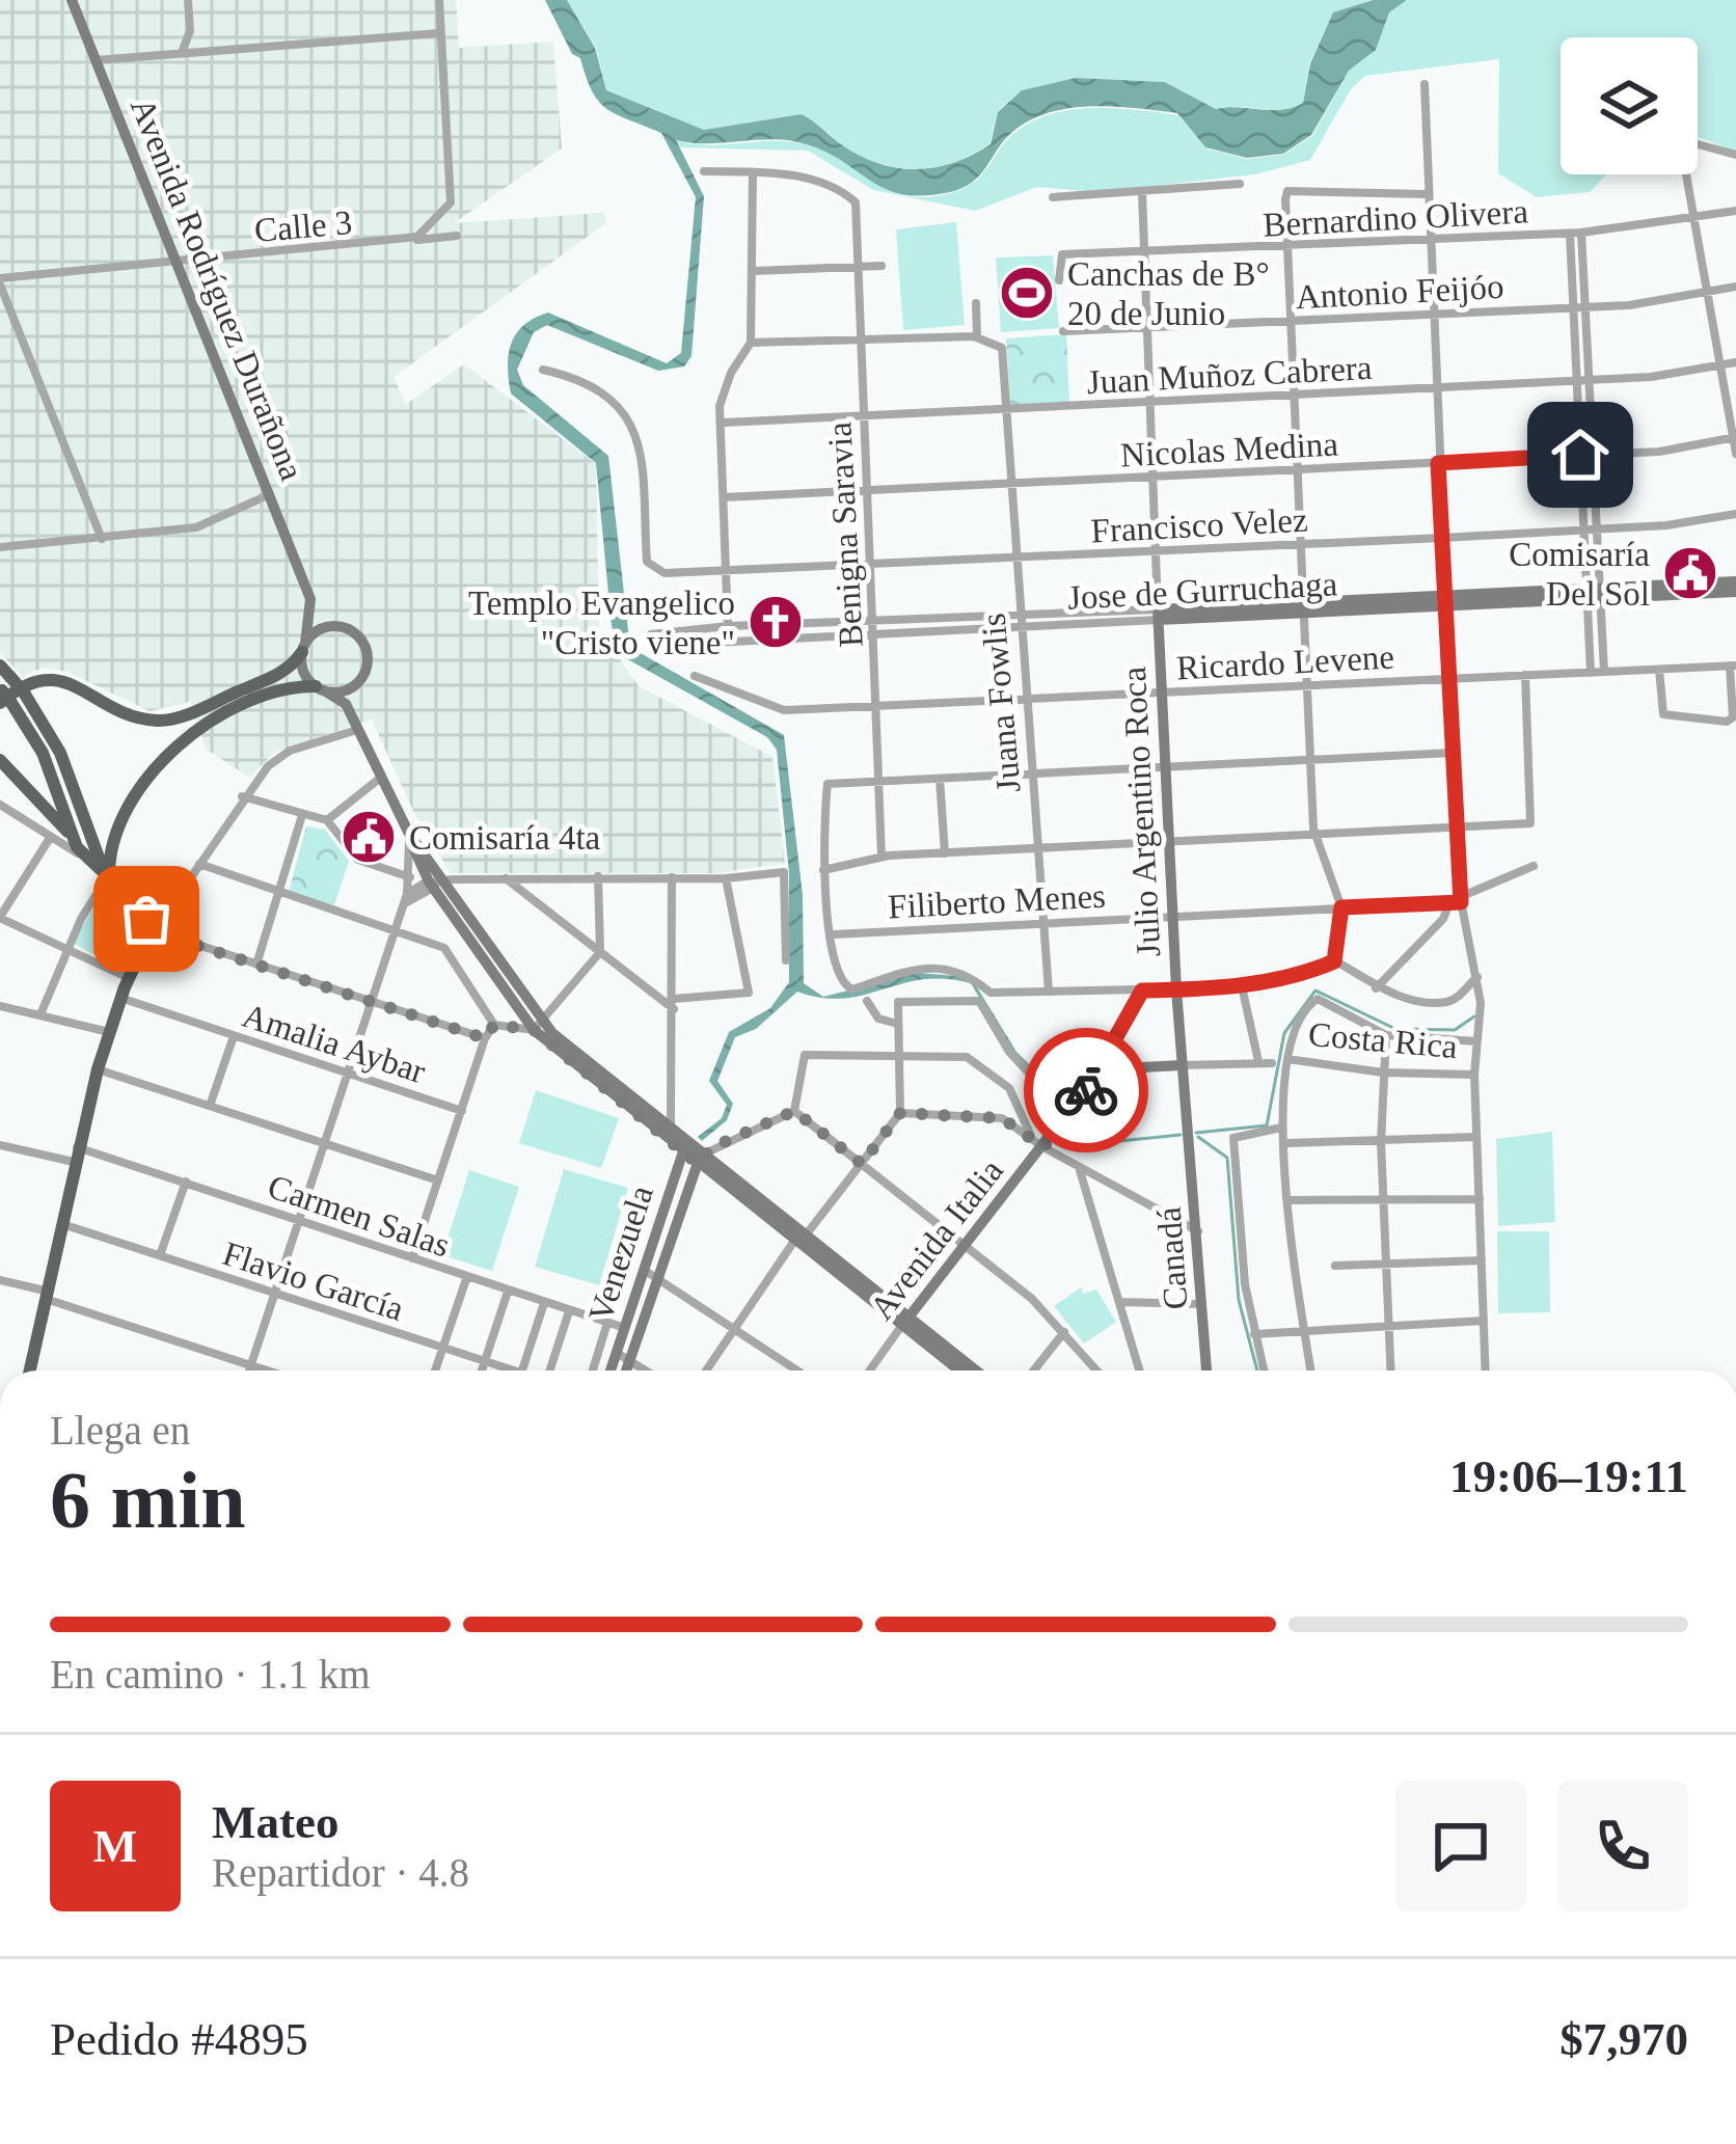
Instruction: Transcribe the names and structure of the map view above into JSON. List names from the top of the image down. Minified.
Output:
{"streets":{"main road":["Avenida Rodríguez Durañona","Jose de Gurruchaga","Julio Argentino Roca","Costa Rica","Avenida Italia","Venezuela","Canadá"],"street":["Bernardino Olivera","Calle 3","Antonio Feijóo","Juan Muñoz Cabrera","Nicolas Medina","Francisco Velez","Benigna Saravia","Ricardo Levene","Juana Fowlis","Filiberto Menes","Amalia Aybar","Carmen Salas","Flavio García"]},"crossings":[["Bernardino Olivera","Julio Argentino Roca"],["Calle 3","Avenida Rodríguez Durañona"],["Antonio Feijóo","Julio Argentino Roca"],["Juan Muñoz Cabrera","Benigna Saravia"],["Juan Muñoz Cabrera","Juana Fowlis"],["Juan Muñoz Cabrera","Julio Argentino Roca"],["Nicolas Medina","Benigna Saravia"],["Nicolas Medina","Juana Fowlis"],["Nicolas Medina","Julio Argentino Roca"],["Francisco Velez","Benigna Saravia"],["Francisco Velez","Juana Fowlis"],["Francisco Velez","Julio Argentino Roca"],["Benigna Saravia","Jose de Gurruchaga"],["Benigna Saravia","Ricardo Levene"],["Jose de Gurruchaga","Juana Fowlis"],["Jose de Gurruchaga","Julio Argentino Roca"],["Ricardo Levene","Juana Fowlis"],["Ricardo Levene","Julio Argentino Roca"],["Juana Fowlis","Filiberto Menes"],["Julio Argentino Roca","Filiberto Menes"],["Julio Argentino Roca","Costa Rica"],["Julio Argentino Roca","Canadá"],["Costa Rica","Avenida Italia"],["Carmen Salas","Venezuela"]],"places":{"sports":["Canchas de B° 20 de Junio"],"public building":["Comisaría Del Sol","Comisaría 4ta"],"church":["Templo Evangelico \"Cristo viene\""]},"page":{"heading":["6 min","Llega en","19:06–19:11"],"panel":["Mateo","Repartidor · 4.8","Pedido #4895","$7,970"],"bar":"En camino · 1.1 km","round":"M"}}
